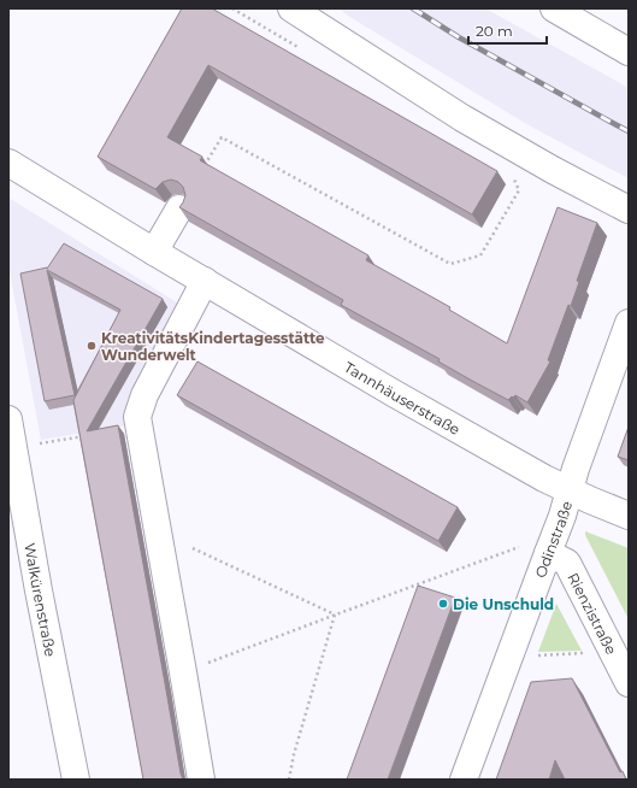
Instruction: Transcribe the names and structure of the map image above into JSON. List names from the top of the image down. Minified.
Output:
{"streets":{"street":["Tannhäuserstraße","Odinstraße","Walkürenstraße","Rienzistraße"]},"crossings":[["Tannhäuserstraße","Odinstraße"],["Odinstraße","Rienzistraße"]],"places":["KreativitätsKindertagesstätte Wunderwelt","Die Unschuld"],"scale_bar":"20 m"}
